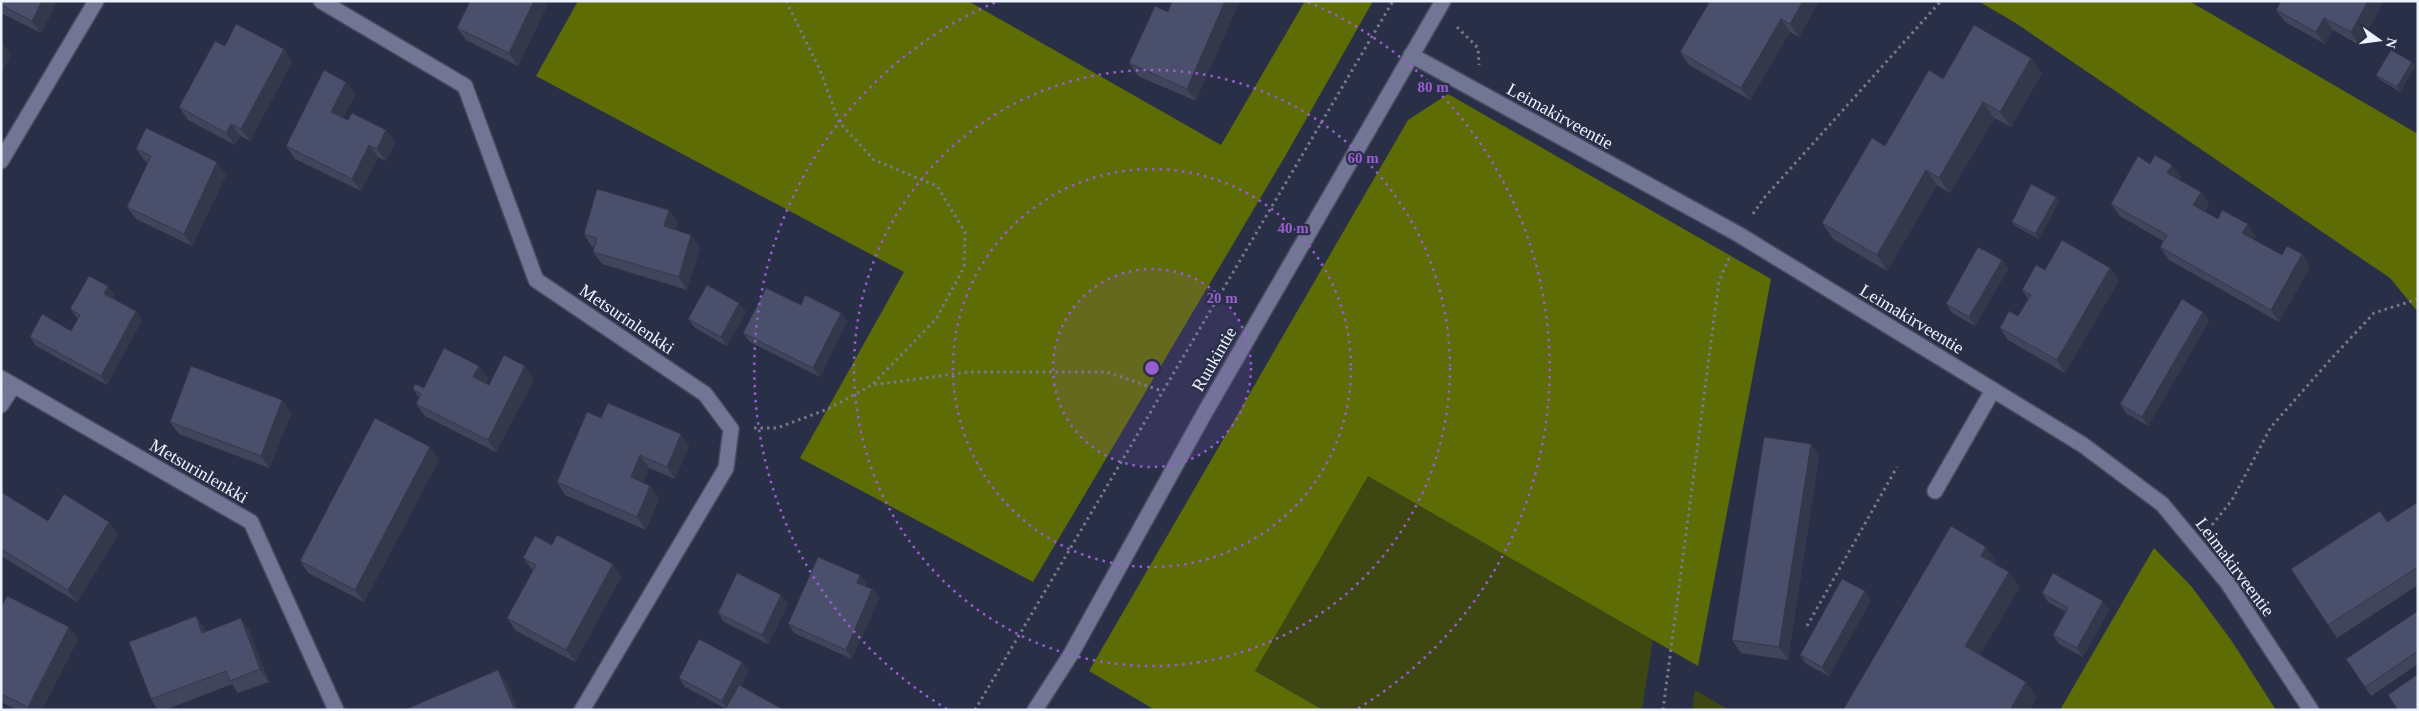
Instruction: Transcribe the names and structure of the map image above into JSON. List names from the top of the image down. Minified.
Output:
{"streets":{"street":["Leimakirveentie","Metsurinlenkki","Ruukintie"]},"crossings":[["Leimakirveentie","Ruukintie"]],"north":"right","rings":["80 m","60 m","40 m","20 m"]}
